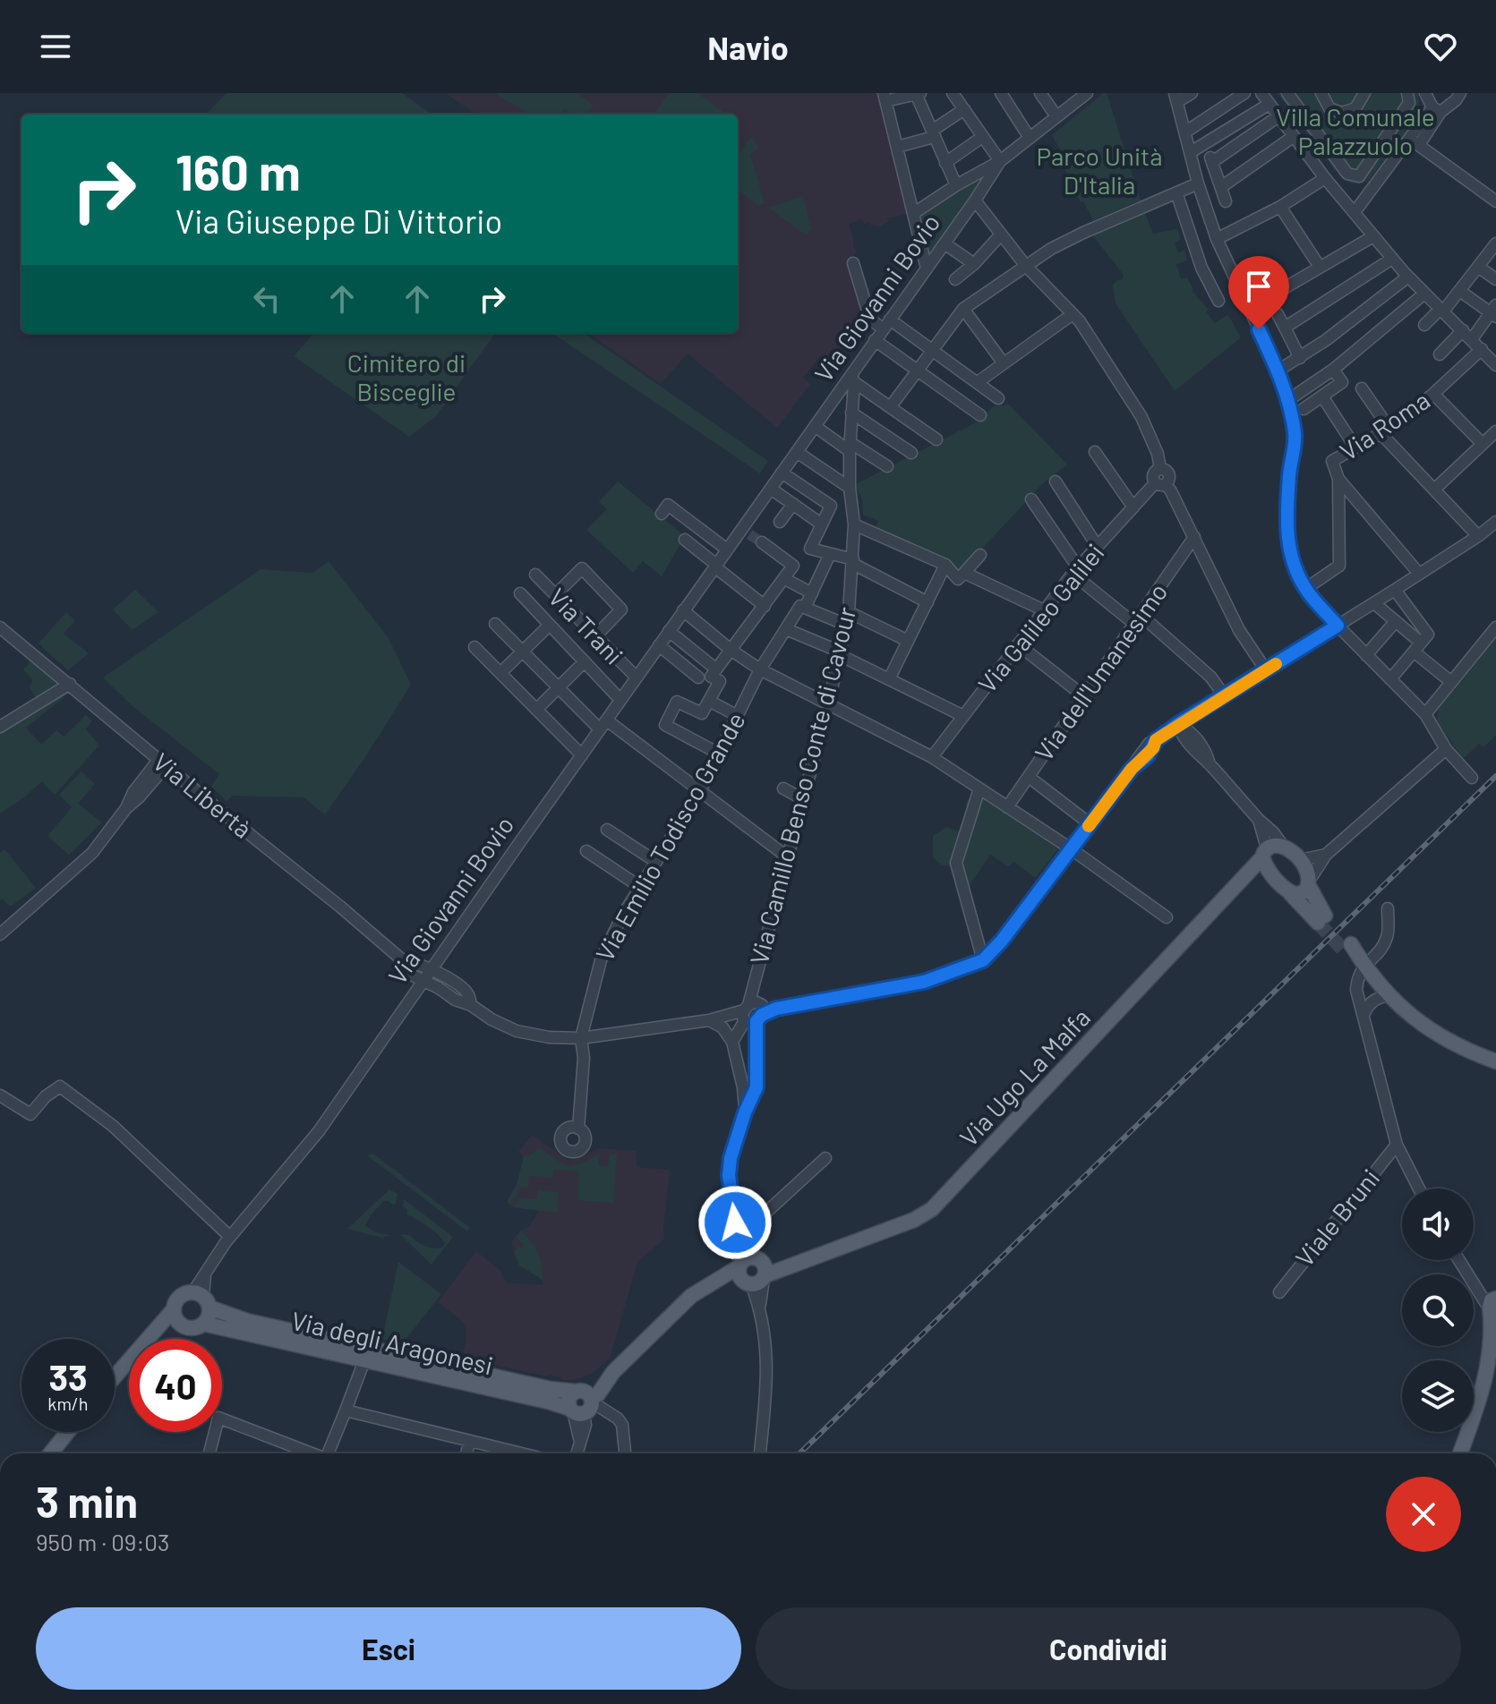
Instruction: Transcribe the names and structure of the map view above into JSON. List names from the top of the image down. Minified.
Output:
{"streets":{"main road":["Via Giovanni Bovio","Via Ugo La Malfa","Via degli Aragonesi"],"street":["Via Roma","Via Galileo Galilei","Via Trani","Via dell'Umanesimo","Via Camillo Benso Conte di Cavour","Via Libertà","Via Emilio Todisco Grande","Viale Bruni"]},"crossings":[["Via Giovanni Bovio","Via Trani"],["Via Giovanni Bovio","Via Camillo Benso Conte di Cavour"],["Via Giovanni Bovio","Via Libertà"],["Via Giovanni Bovio","Via degli Aragonesi"],["Via Ugo La Malfa","Via degli Aragonesi"]],"parks":["Villa Comunale Palazzuolo","Parco Unità D'Italia","Cimitero di Bisceglie"],"page":{"header":"Navio","turn":["160 m","Via Giuseppe Di Vittorio"],"speed":"33 km/h","limit":"40","heading":["3 min","950 m · 09:03"],"buttons":["Esci","Condividi"]}}
